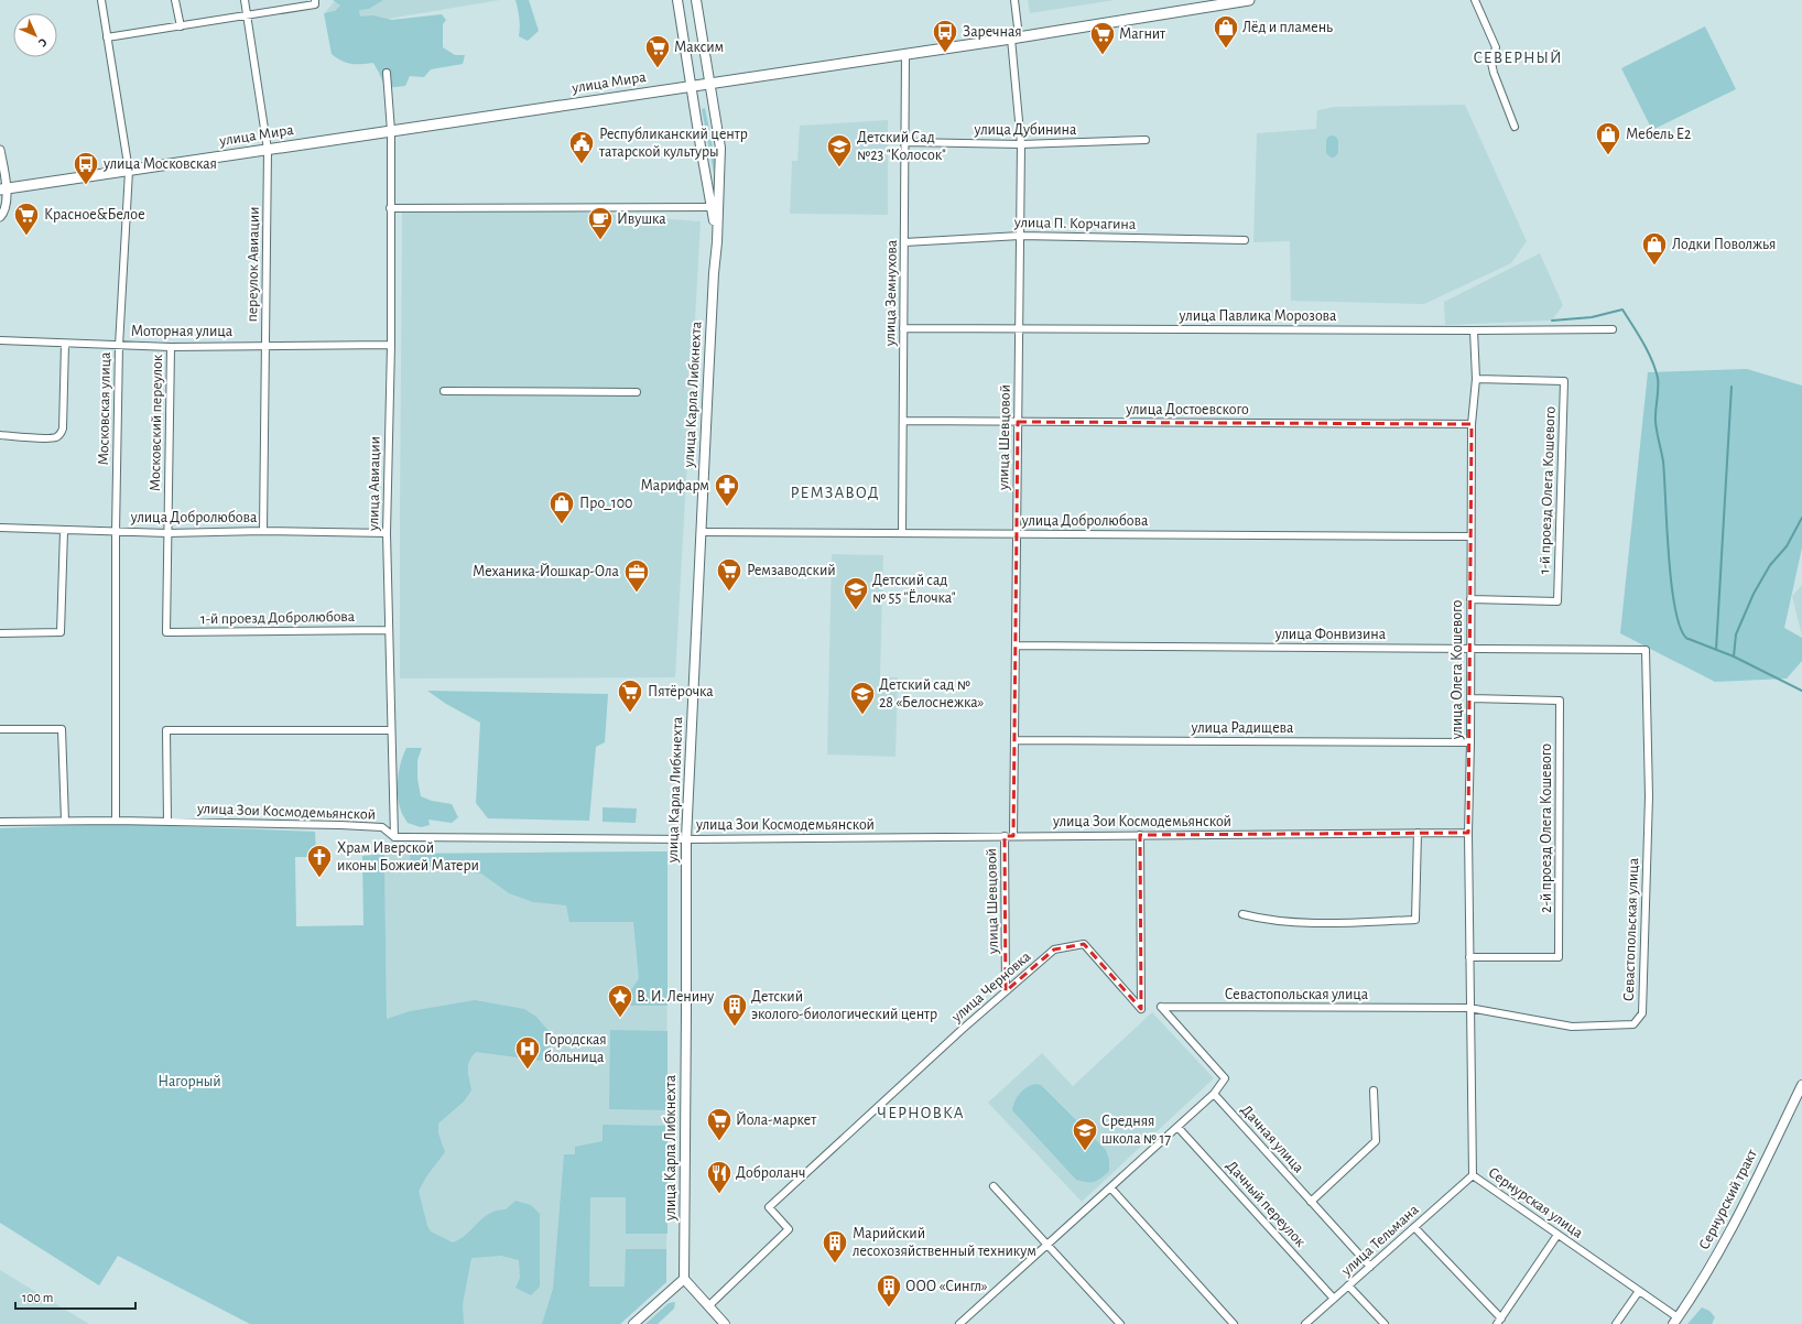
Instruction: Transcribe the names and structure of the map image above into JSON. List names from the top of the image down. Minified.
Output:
{"streets":{"main road":["улица Мира","улица Карла Либкнехта","Сернурский тракт"],"street":["улица Дубинина","улица П. Корчагина","переулок Авиации","улица Земнухова","улица Павлика Морозова","Моторная улица","Московская улица","улица Достоевского","Московский переулок","улица Шевцовой","улица Авиации","1-й проезд Олега Кошевого","улица Добролюбова","1-й проезд Добролюбова","улица Фонвизина","улица Олега Кошевого","улица Радищева","улица Зои Космодемьянской","2-й проезд Олега Кошевого","Севастопольская улица","улица Черновка","Дачная улица","Сернурская улица","Дачный переулок","улица Тельмана"]},"crossings":[["улица Мира","переулок Авиации"],["улица Мира","улица Земнухова"],["улица Мира","улица Карла Либкнехта"],["улица Мира","Московская улица"],["улица Мира","улица Шевцовой"],["улица Мира","улица Авиации"],["улица Дубинина","улица Земнухова"],["улица Дубинина","улица Шевцовой"],["улица П. Корчагина","улица Земнухова"],["улица П. Корчагина","улица Шевцовой"],["переулок Авиации","Моторная улица"],["переулок Авиации","улица Добролюбова"],["улица Земнухова","улица Павлика Морозова"],["улица Земнухова","улица Достоевского"],["улица Земнухова","улица Добролюбова"],["улица Павлика Морозова","улица Шевцовой"],["улица Павлика Морозова","улица Олега Кошевого"],["Моторная улица","Московская улица"],["Моторная улица","Московский переулок"],["Моторная улица","улица Авиации"],["улица Карла Либкнехта","улица Добролюбова"],["улица Карла Либкнехта","улица Зои Космодемьянской"],["Московская улица","улица Добролюбова"],["Московская улица","улица Зои Космодемьянской"],["улица Достоевского","улица Шевцовой"],["улица Достоевского","улица Олега Кошевого"],["Московский переулок","улица Добролюбова"],["Московский переулок","1-й проезд Добролюбова"],["улица Шевцовой","улица Добролюбова"],["улица Шевцовой","улица Фонвизина"],["улица Шевцовой","улица Радищева"],["улица Шевцовой","улица Зои Космодемьянской"],["улица Шевцовой","улица Черновка"],["улица Авиации","улица Добролюбова"],["улица Авиации","1-й проезд Добролюбова"],["улица Авиации","улица Зои Космодемьянской"],["1-й проезд Олега Кошевого","улица Олега Кошевого"],["улица Добролюбова","улица Олега Кошевого"],["улица Фонвизина","улица Олега Кошевого"],["улица Фонвизина","Севастопольская улица"],["улица Олега Кошевого","улица Радищева"],["улица Олега Кошевого","улица Зои Космодемьянской"],["улица Олега Кошевого","2-й проезд Олега Кошевого"],["улица Олега Кошевого","Севастопольская улица"],["улица Олега Кошевого","Сернурская улица"],["улица Зои Космодемьянской","улица Черновка"],["Севастопольская улица","Дачная улица"],["Севастопольская улица","Сернурская улица"],["Дачная улица","улица Тельмана"],["Сернурский тракт","Сернурская улица"],["Сернурская улица","улица Тельмана"],["Дачный переулок","улица Тельмана"]],"districts":["СЕВЕРНЫЙ","РЕМЗАВОД","ЧЕРНОВКА"],"parks":["Нагорный"],"places":{"shop":["Лёд и пламень","Мебель Е2","Лодки Поволжья","Про_100"],"bus stop":["Заречная","улица Московская"],"supermarket":["Магнит","Максим","Красное&Белое","Ремзаводский","Пятёрочка","Йола-маркет"],"public building":["Республиканский центр татарской культуры"],"school or university":["Детский Сад №23 \"Колосок\"","Детский сад № 55 \"Ёлочка\"","Детский сад № 28 «Белоснежка»","Средняя школа № 17"],"cafe":["Ивушка"],"pharmacy":["Марифарм"],"office":["Механика-Йошкар-Ола"],"church":["Храм Иверской иконы Божией Матери"],"place":["В. И. Ленину"],"building":["Детский эколого-биологический центр","Марийский лесохозяйственный техникум","ООО «Сингл»"],"hospital":["Городская больница"],"restaurant":["Доброланч"]},"scale_bar":"100 m","north":"bottom right"}
